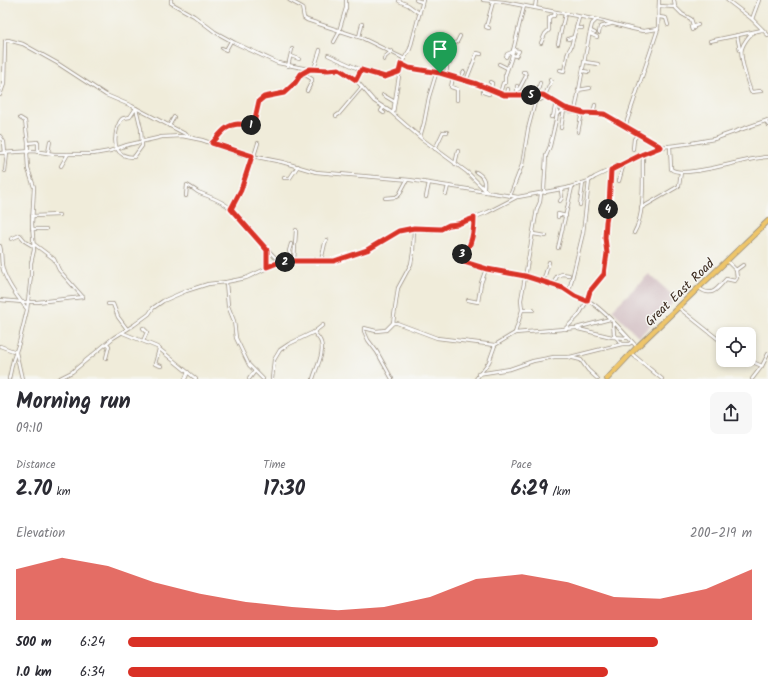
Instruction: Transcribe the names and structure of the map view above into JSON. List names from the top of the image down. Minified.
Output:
{"streets":{"highway":["Great East Road"]},"page":{"pins":["5","1","4","3","2"],"heading":["Morning run","09:10"],"stats":[["Distance","2.70 km"],["Time","17:30"],["Pace","6:29 /km"]],"chart":["Elevation","200–219 m"],"list":[{"name":"500 m","note":"6:24"},{"name":"1.0 km","note":"6:34"}]}}
